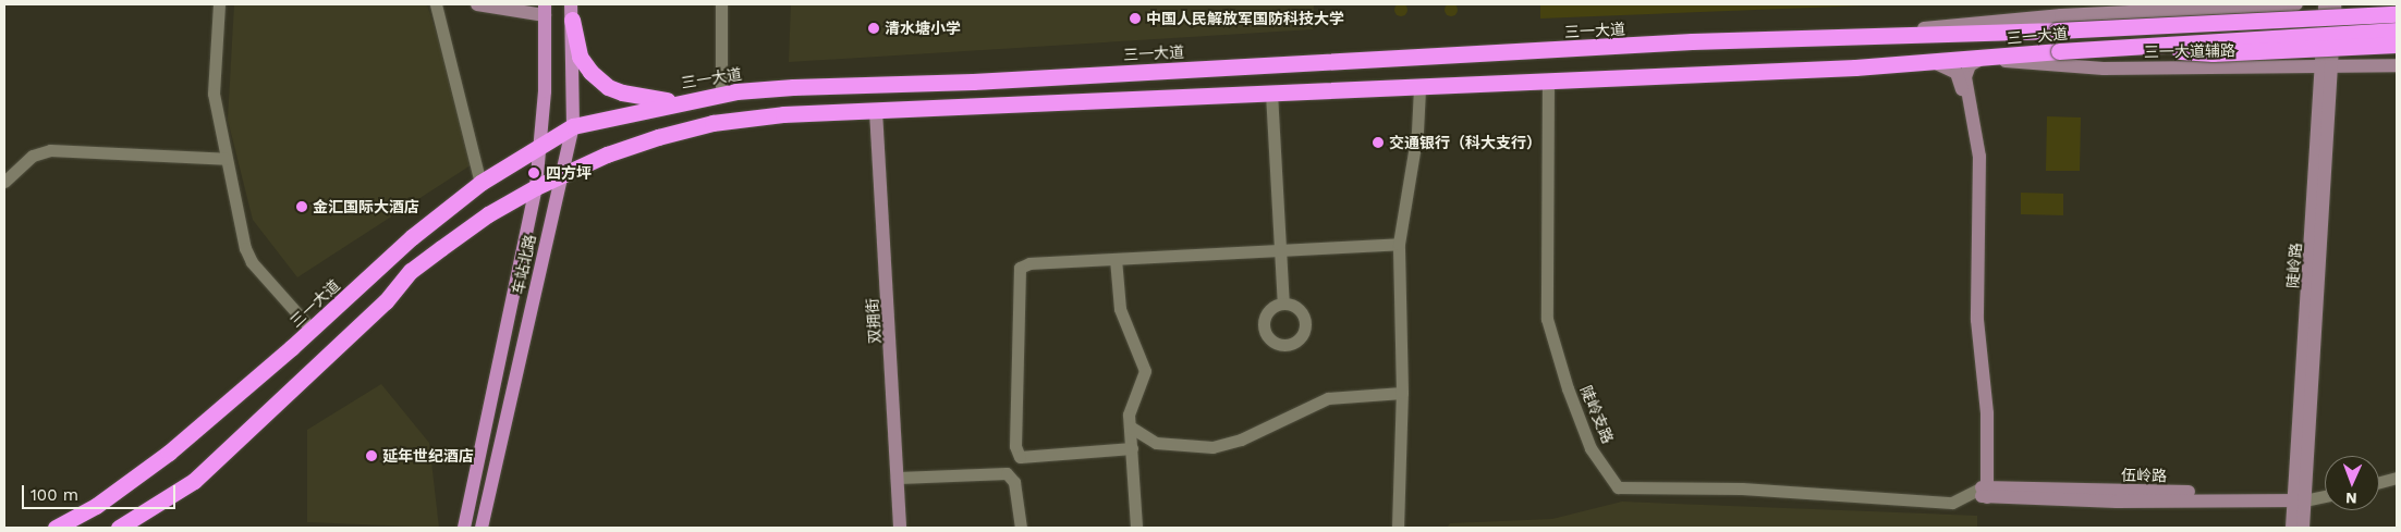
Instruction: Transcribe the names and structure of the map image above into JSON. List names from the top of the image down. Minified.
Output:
{"streets":{"highway":["三一大道"],"main road":["车站北路"],"street":["三一大道辅路","陡岭路","双拥街","陡岭支路","伍岭路"]},"crossings":[["三一大道","三一大道辅路"],["三一大道","车站北路"],["三一大道","双拥街"],["三一大道","陡岭支路"],["三一大道辅路","陡岭路"],["陡岭路","伍岭路"],["陡岭支路","伍岭路"]],"places":["中国人民解放军国防科技大学","清水塘小学","交通银行（科大支行）","四方坪","金汇国际大酒店","延年世纪酒店"],"scale_bar":"100 m","north":"bottom"}
